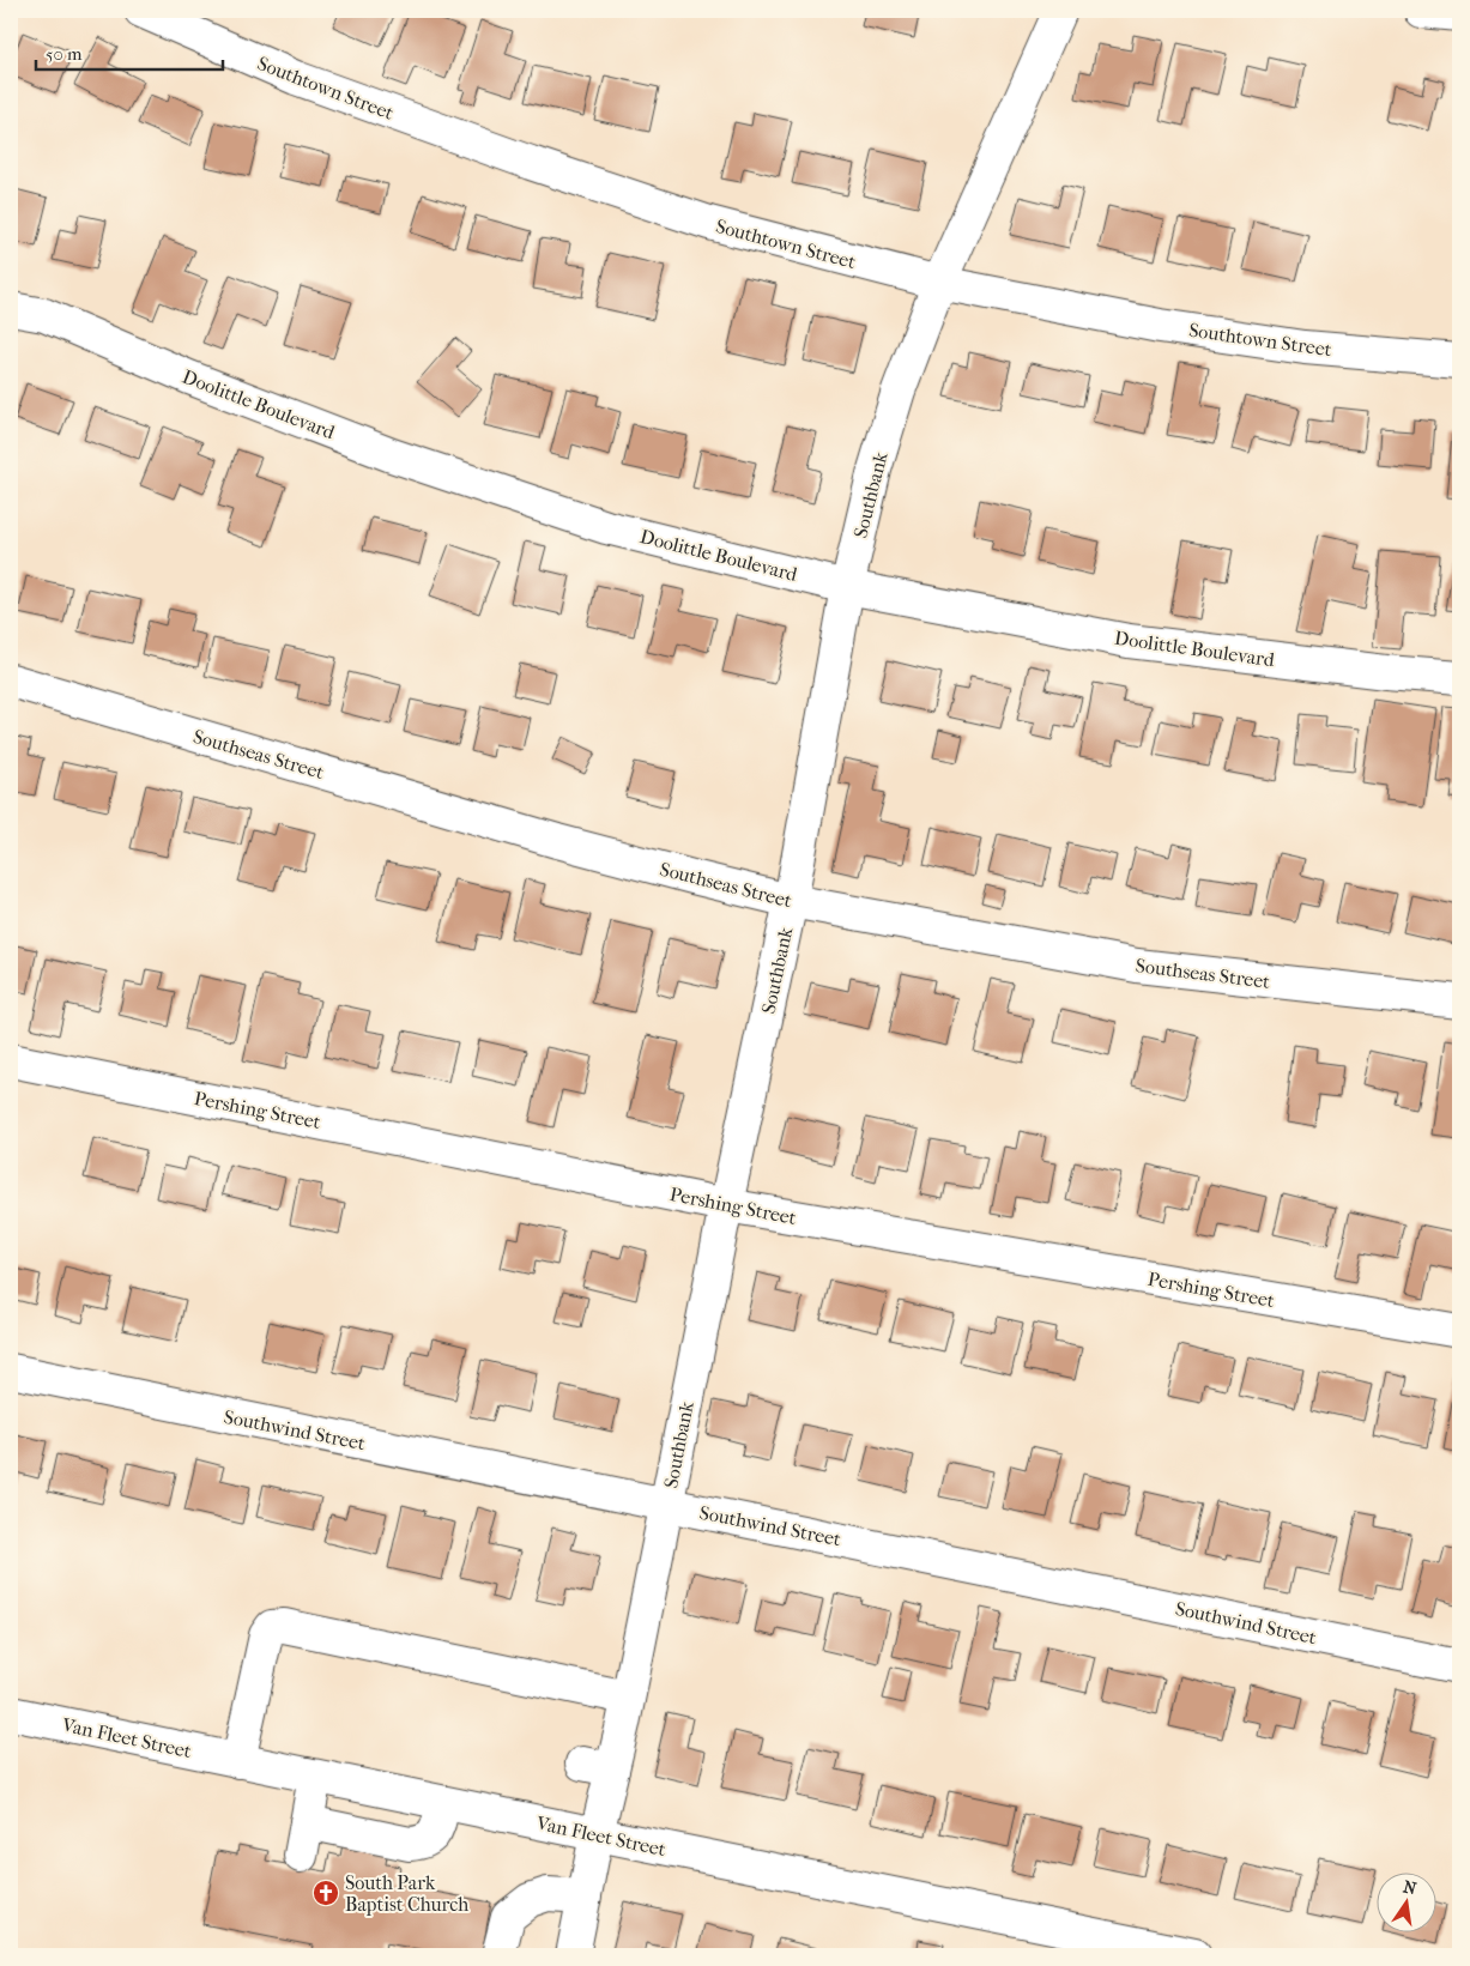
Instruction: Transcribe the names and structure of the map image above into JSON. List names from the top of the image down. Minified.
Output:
{"streets":{"street":["Southtown Street","Doolittle Boulevard","Southbank","Southseas Street","Pershing Street","Southwind Street","Van Fleet Street"]},"crossings":[["Southtown Street","Southbank"],["Doolittle Boulevard","Southbank"],["Southbank","Southseas Street"],["Southbank","Pershing Street"],["Southbank","Southwind Street"],["Southbank","Van Fleet Street"]],"places":{"church":["South Park Baptist Church"]},"scale_bar":"50 m","north":"top"}
